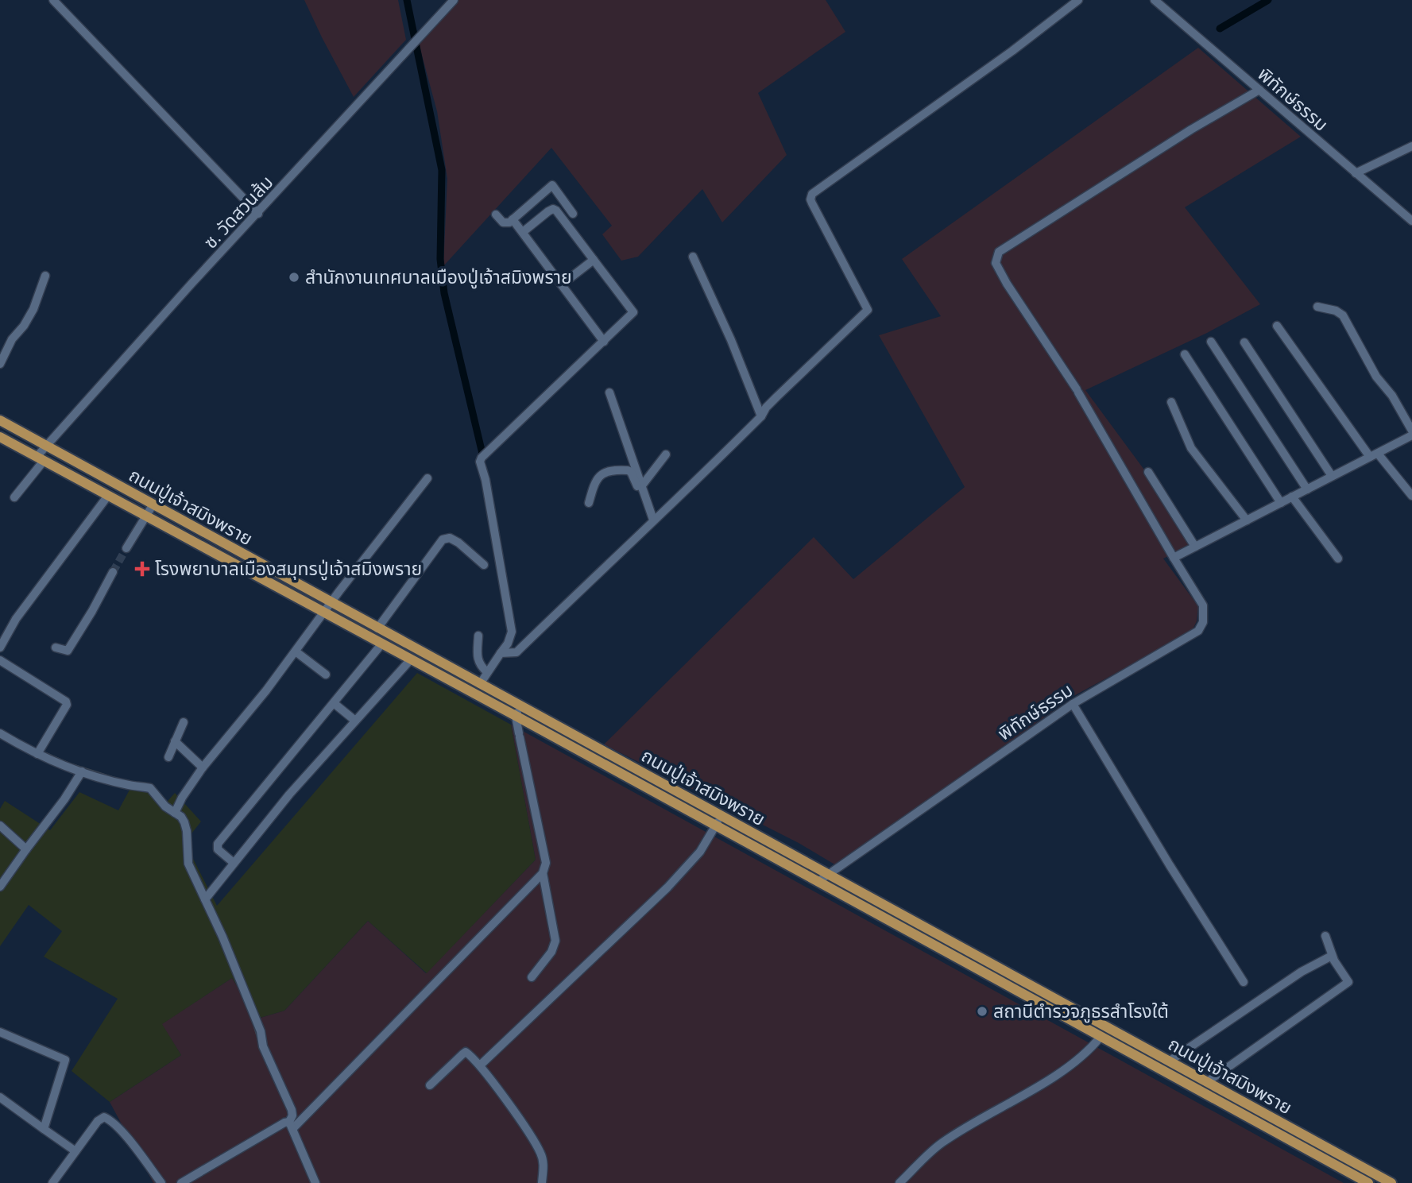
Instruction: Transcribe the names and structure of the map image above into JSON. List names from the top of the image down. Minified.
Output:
{"streets":{"main road":["ถนนปู่เจ้าสมิงพราย"],"street":["พิทักษ์ธรรม","ซ. วัดสวนส้ม"]},"crossings":[["พิทักษ์ธรรม","ถนนปู่เจ้าสมิงพราย"],["ซ. วัดสวนส้ม","ถนนปู่เจ้าสมิงพราย"]],"places":{"other":["สำนักงานเทศบาลเมืองปู่เจ้าสมิงพราย","สถานีตำรวจภูธรสำโรงใต้"],"health":["โรงพยาบาลเมืองสมุทรปู่เจ้าสมิงพราย"]}}
